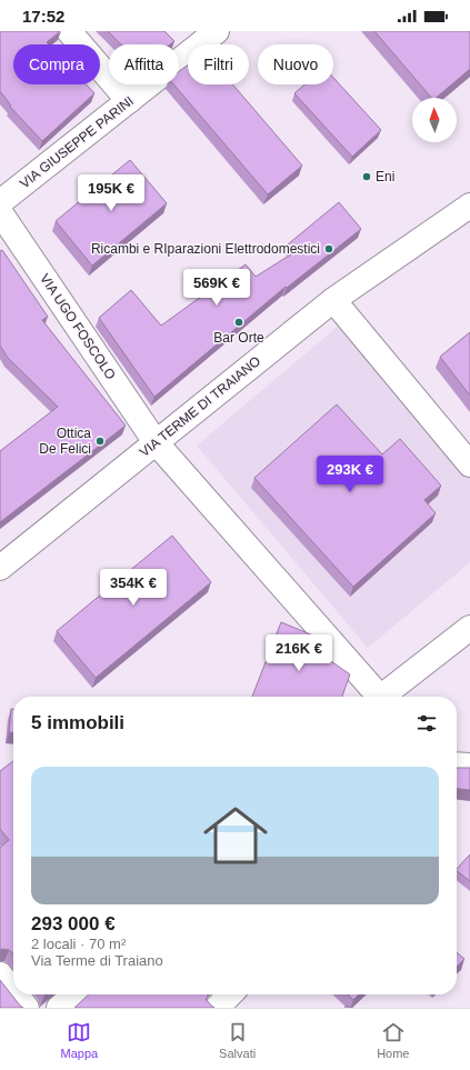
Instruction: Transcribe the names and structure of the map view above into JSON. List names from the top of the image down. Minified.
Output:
{"streets":{"street":["VIA GIUSEPPE PARINI","VIA UGO FOSCOLO","VIA TERME DI TRAIANO"]},"crossings":[["VIA UGO FOSCOLO","VIA TERME DI TRAIANO"]],"places":["Eni","Ricambi e RIparazioni Elettrodomestici","Bar Orte","Ottica De Felici"],"north":"top","page":{"status":"17:52","chip":["Compra","Affitta","Filtri","Nuovo"],"price":["195K €","569K €","293K €","354K €","216K €"],"heading":"5 immobili","list":[{"name":"293 000 €","note":"2 locali · 70 m² · Via Terme di Traiano"}],"tabs":["Mappa","Salvati","Home"]}}
